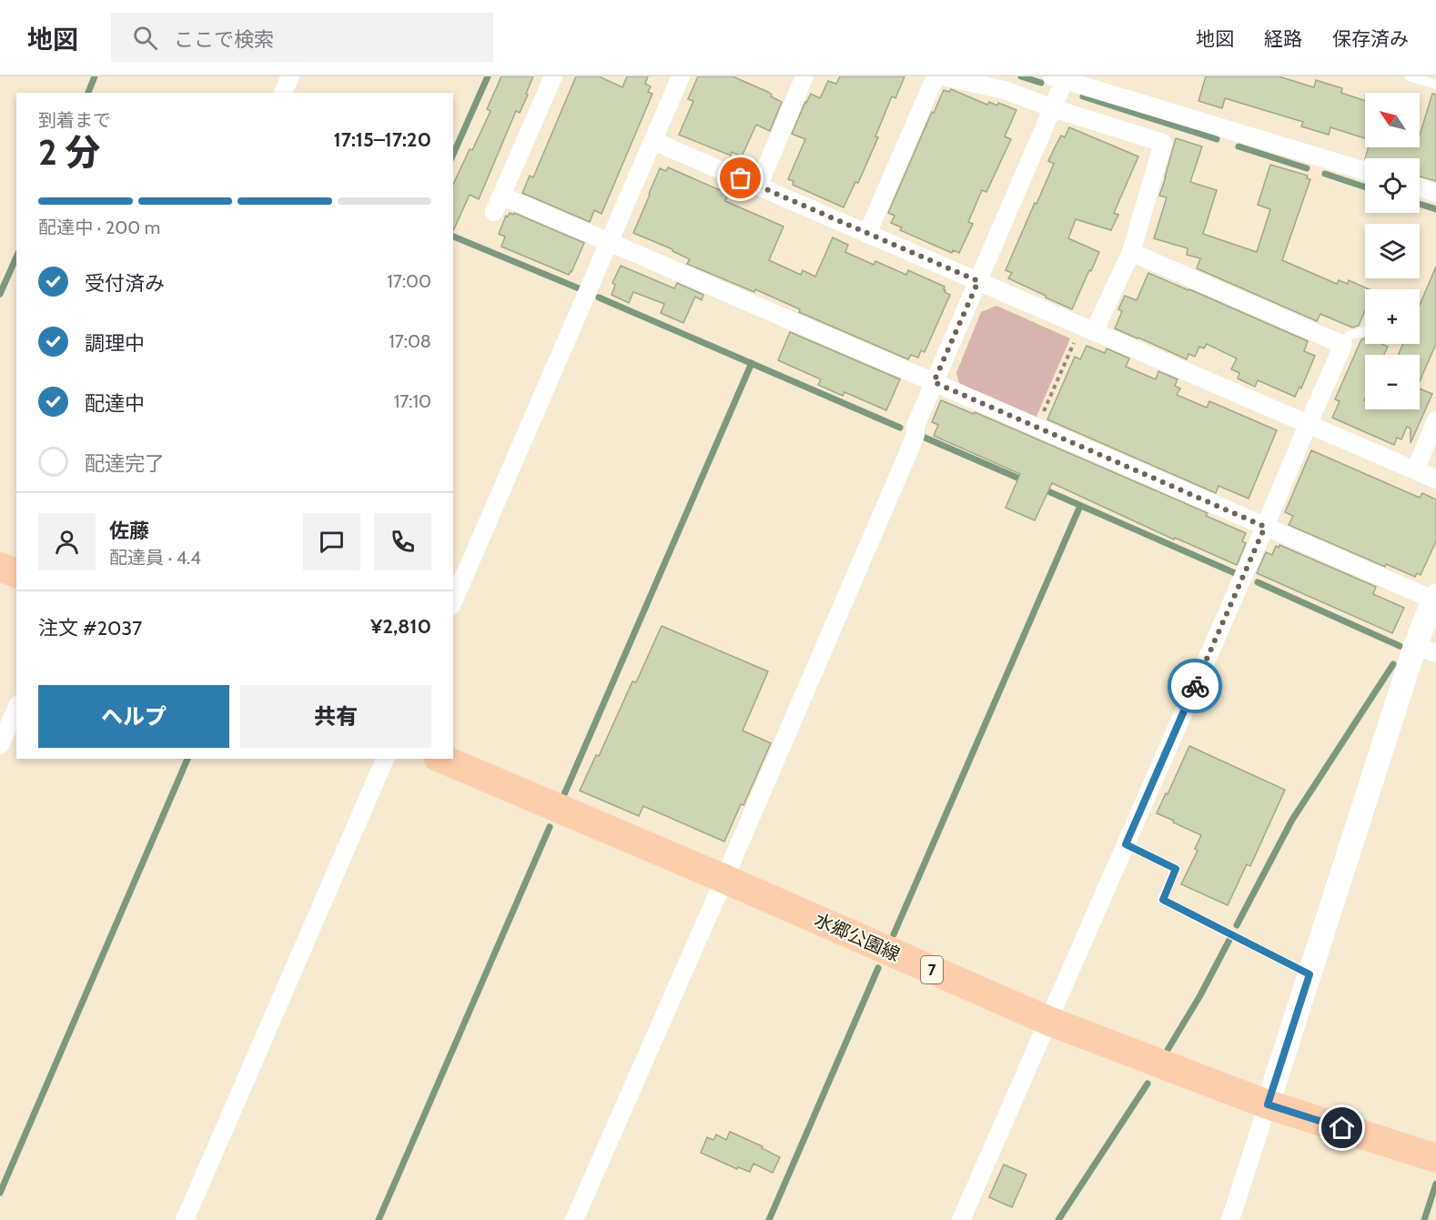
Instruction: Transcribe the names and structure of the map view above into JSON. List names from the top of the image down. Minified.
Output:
{"streets":{"main road":["水郷公園線","7"]},"north":"top left","page":{"header":"地図","search":"ここで検索","nav":["地図","経路","保存済み"],"map_buttons":["+","−"],"heading":["2 分","到着まで","17:15–17:20"],"panel":["佐藤","配達員 · 4.4","注文 #2037","¥2,810"],"bar":"配達中 · 200 m","list":[["受付済み","17:00"],["調理中","17:08"],["配達中","17:10"],"配達完了"],"buttons":["ヘルプ","共有"]}}
